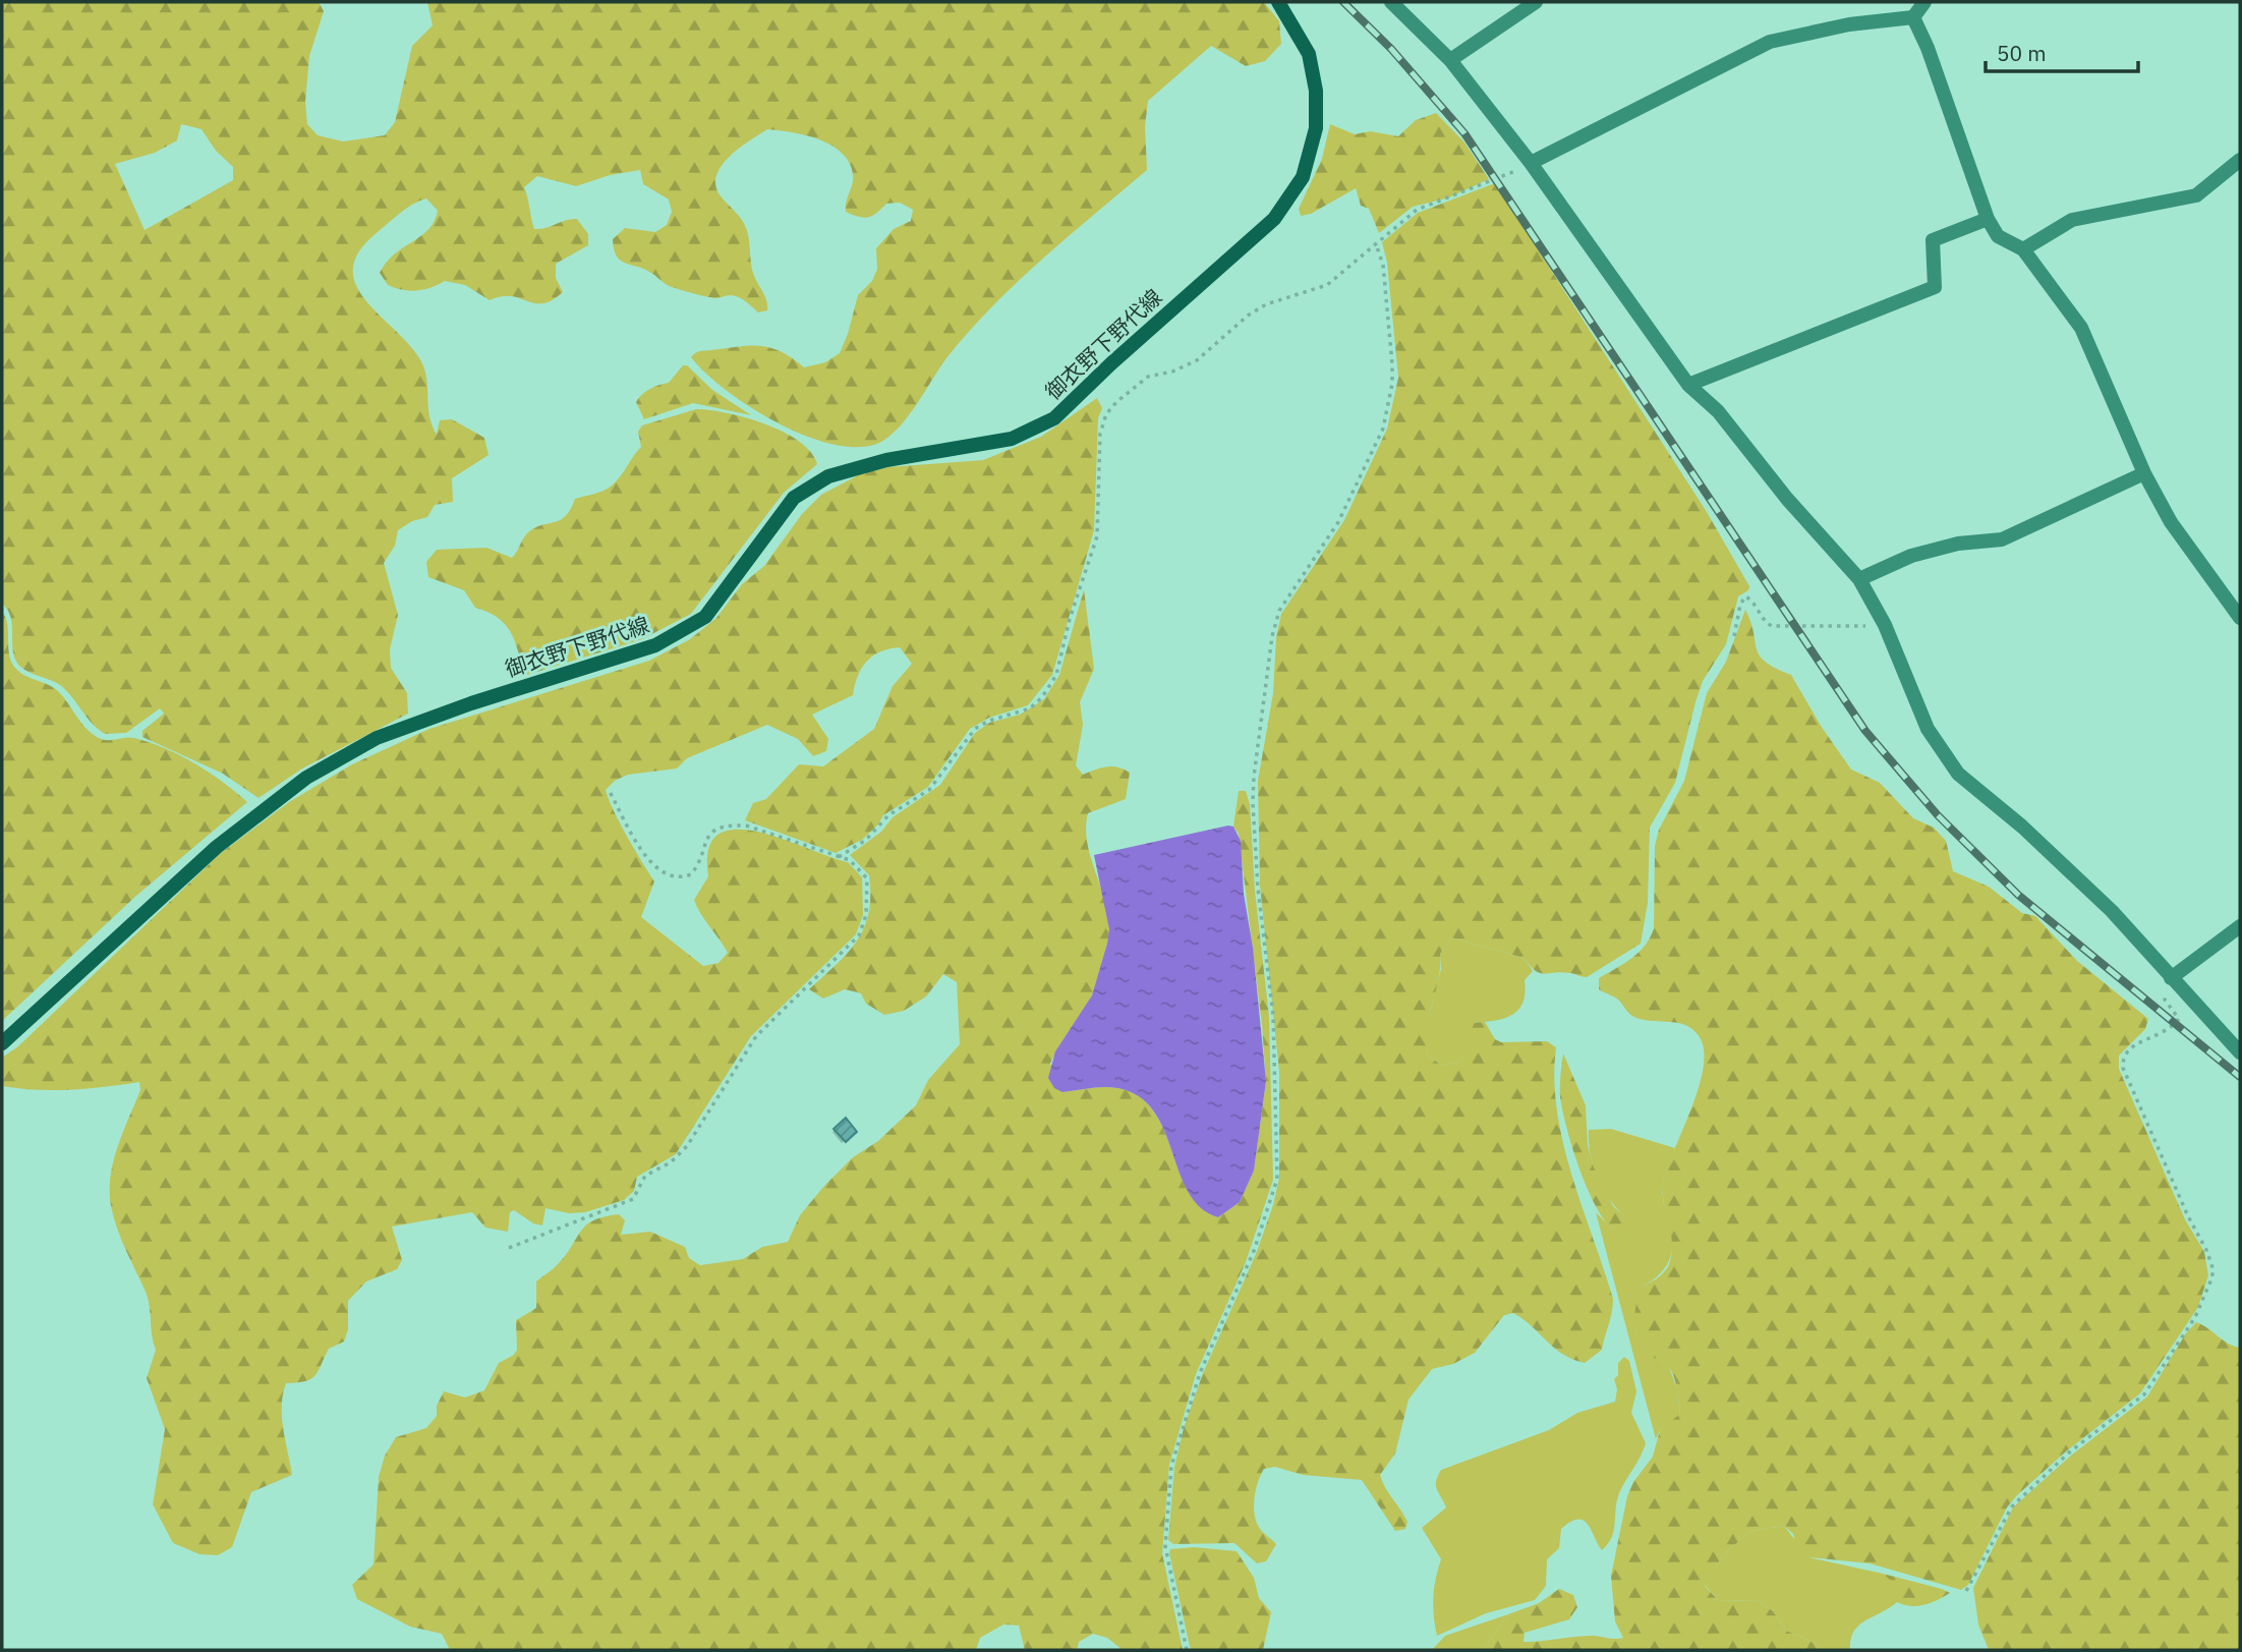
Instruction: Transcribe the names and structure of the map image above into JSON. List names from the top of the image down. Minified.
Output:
{"streets":{"main road":["御衣野下野代線"]},"scale_bar":"50 m"}
